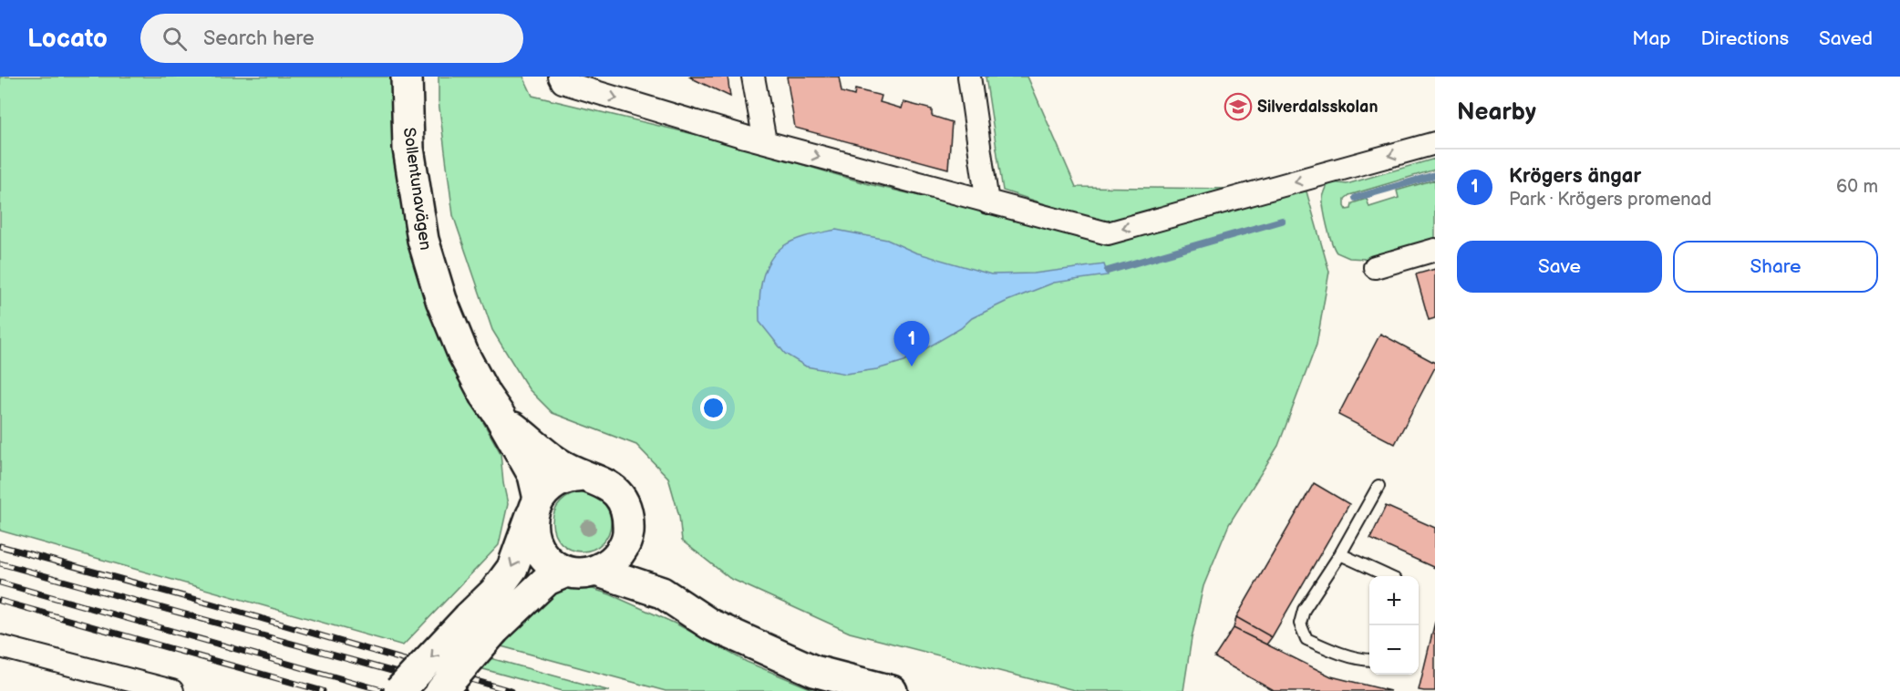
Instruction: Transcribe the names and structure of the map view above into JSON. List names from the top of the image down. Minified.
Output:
{"streets":{"street":["Sollentunavägen"]},"places":{"school or university":["Silverdalsskolan"]},"page":{"header":"Locato","search":"Search here","nav":["Map","Directions","Saved"],"heading":"Nearby","list":[{"mark":"1","name":"Krögers ängar","note":"Park · Krögers promenad","value":"60 m"}],"buttons":["Save","Share"],"pins":"1","map_buttons":["+","−"]}}
